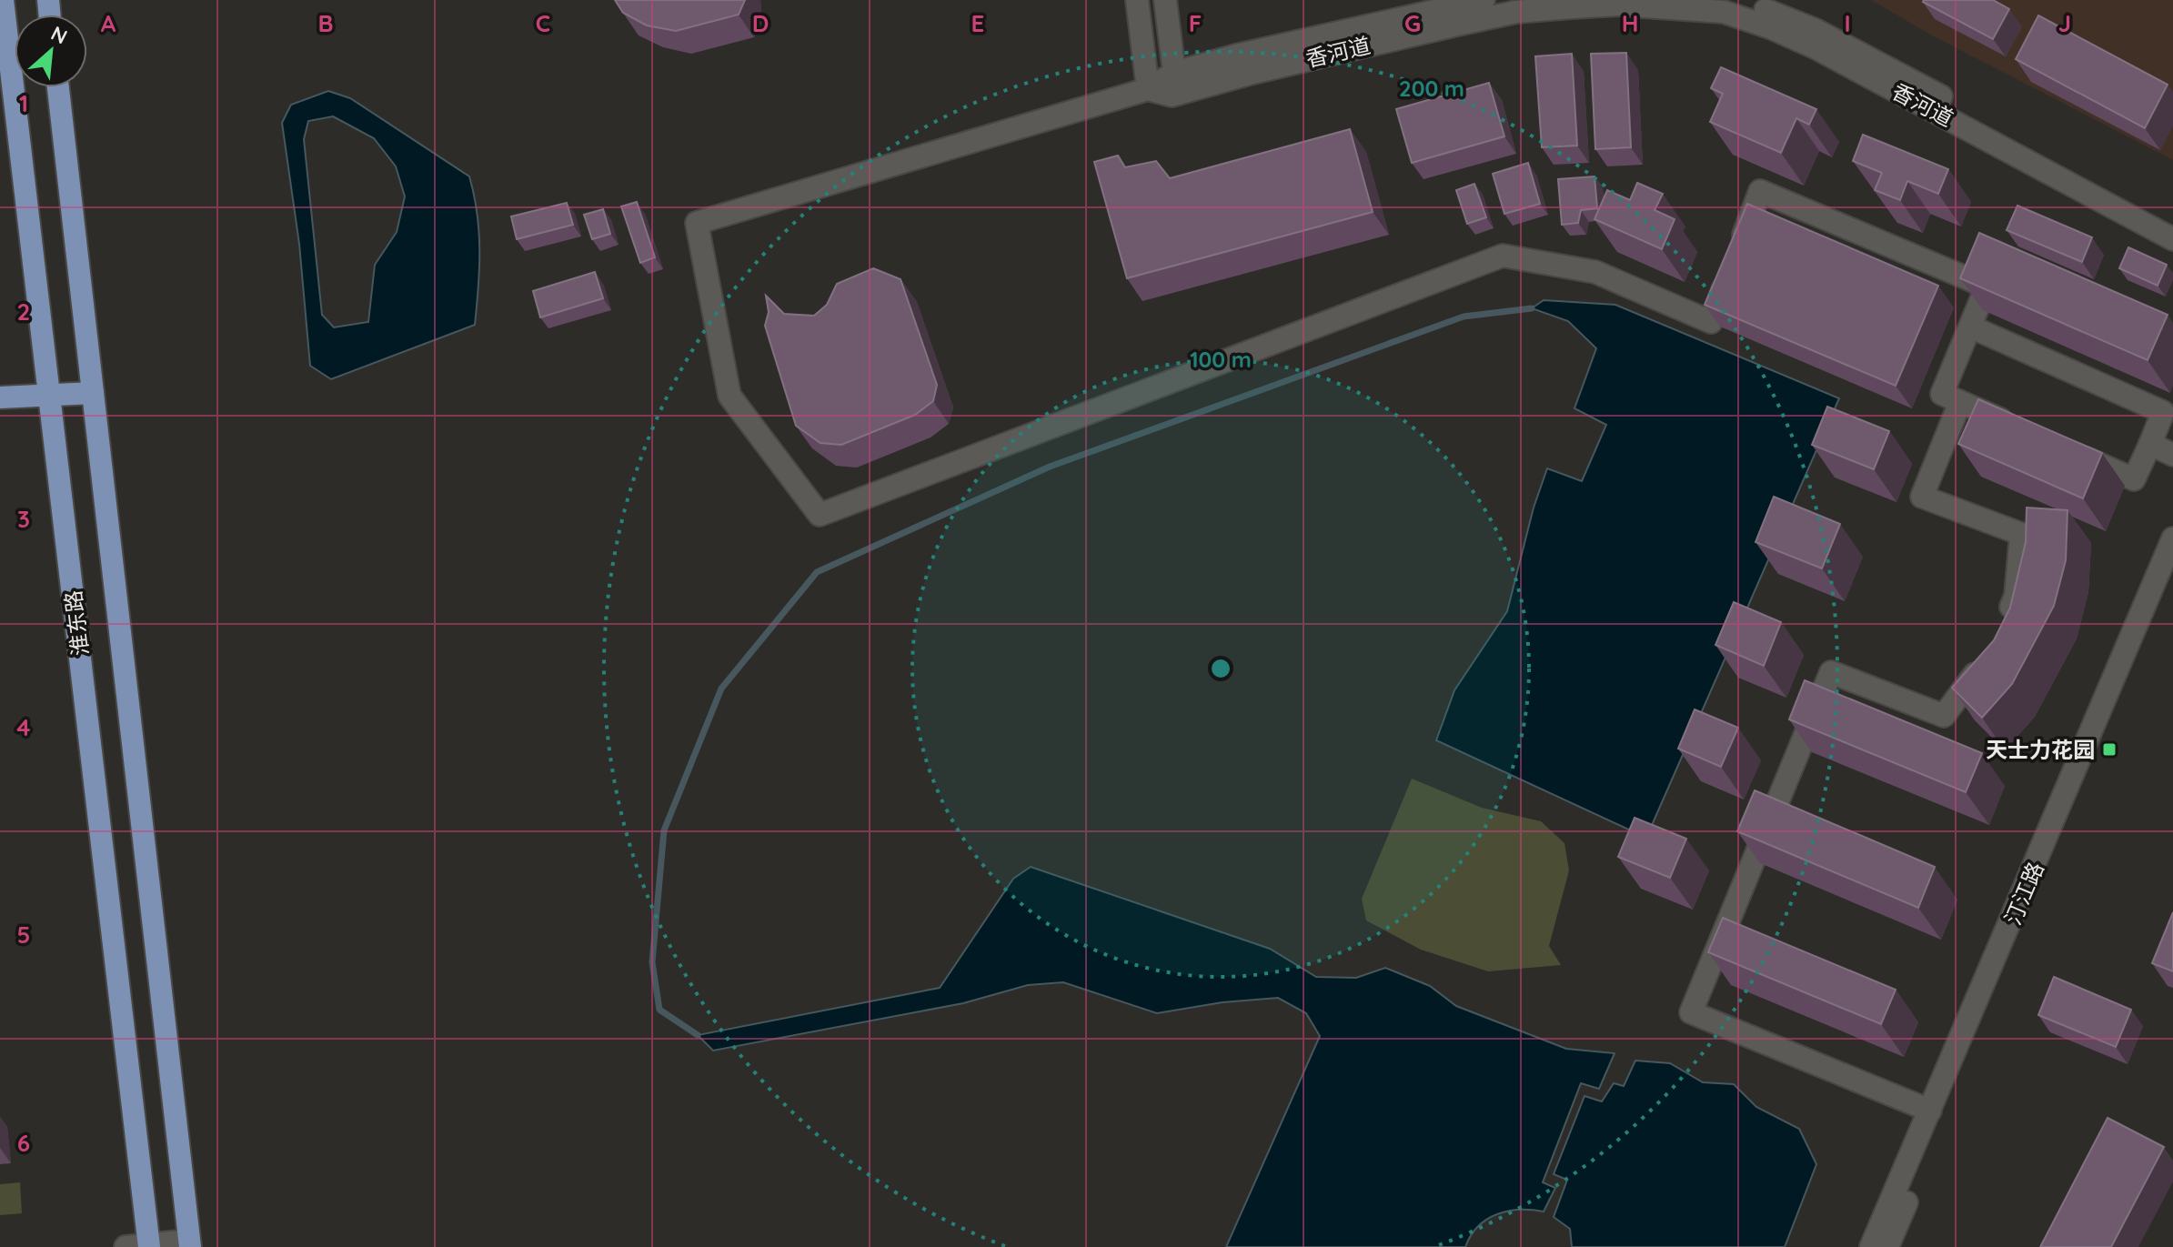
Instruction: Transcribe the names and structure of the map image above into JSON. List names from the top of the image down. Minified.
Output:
{"streets":{"main road":["淮东路"],"street":["香河道","汀江路"]},"places":{"transit":["天士力花园"]},"north":"top right","grid":{"columns":["A","B","C","D","E","F","G","H","I","J"],"rows":["1","2","3","4","5","6"]},"rings":["200 m","100 m"]}
